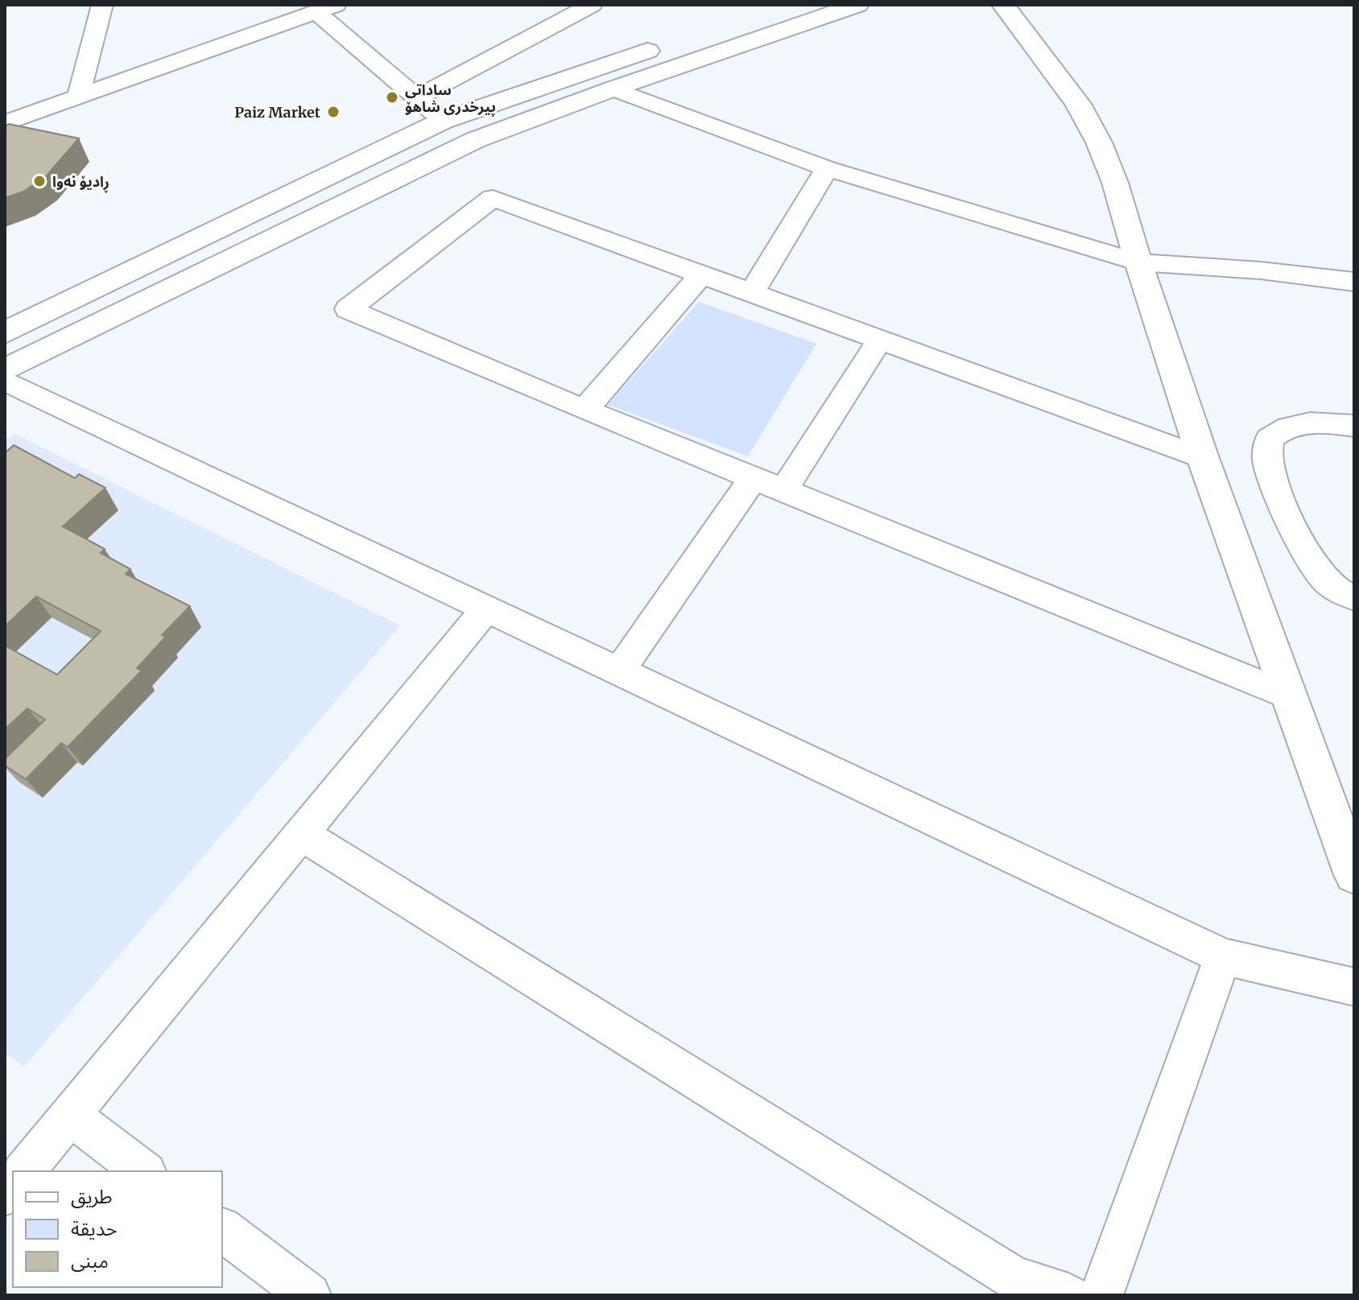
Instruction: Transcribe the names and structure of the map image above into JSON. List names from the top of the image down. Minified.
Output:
{"places":["ساداتی پیرخدری شاهۆ","Paiz Market","ڕادیۆ نەوا"],"legend":["طريق","حديقة","مبنى"]}
